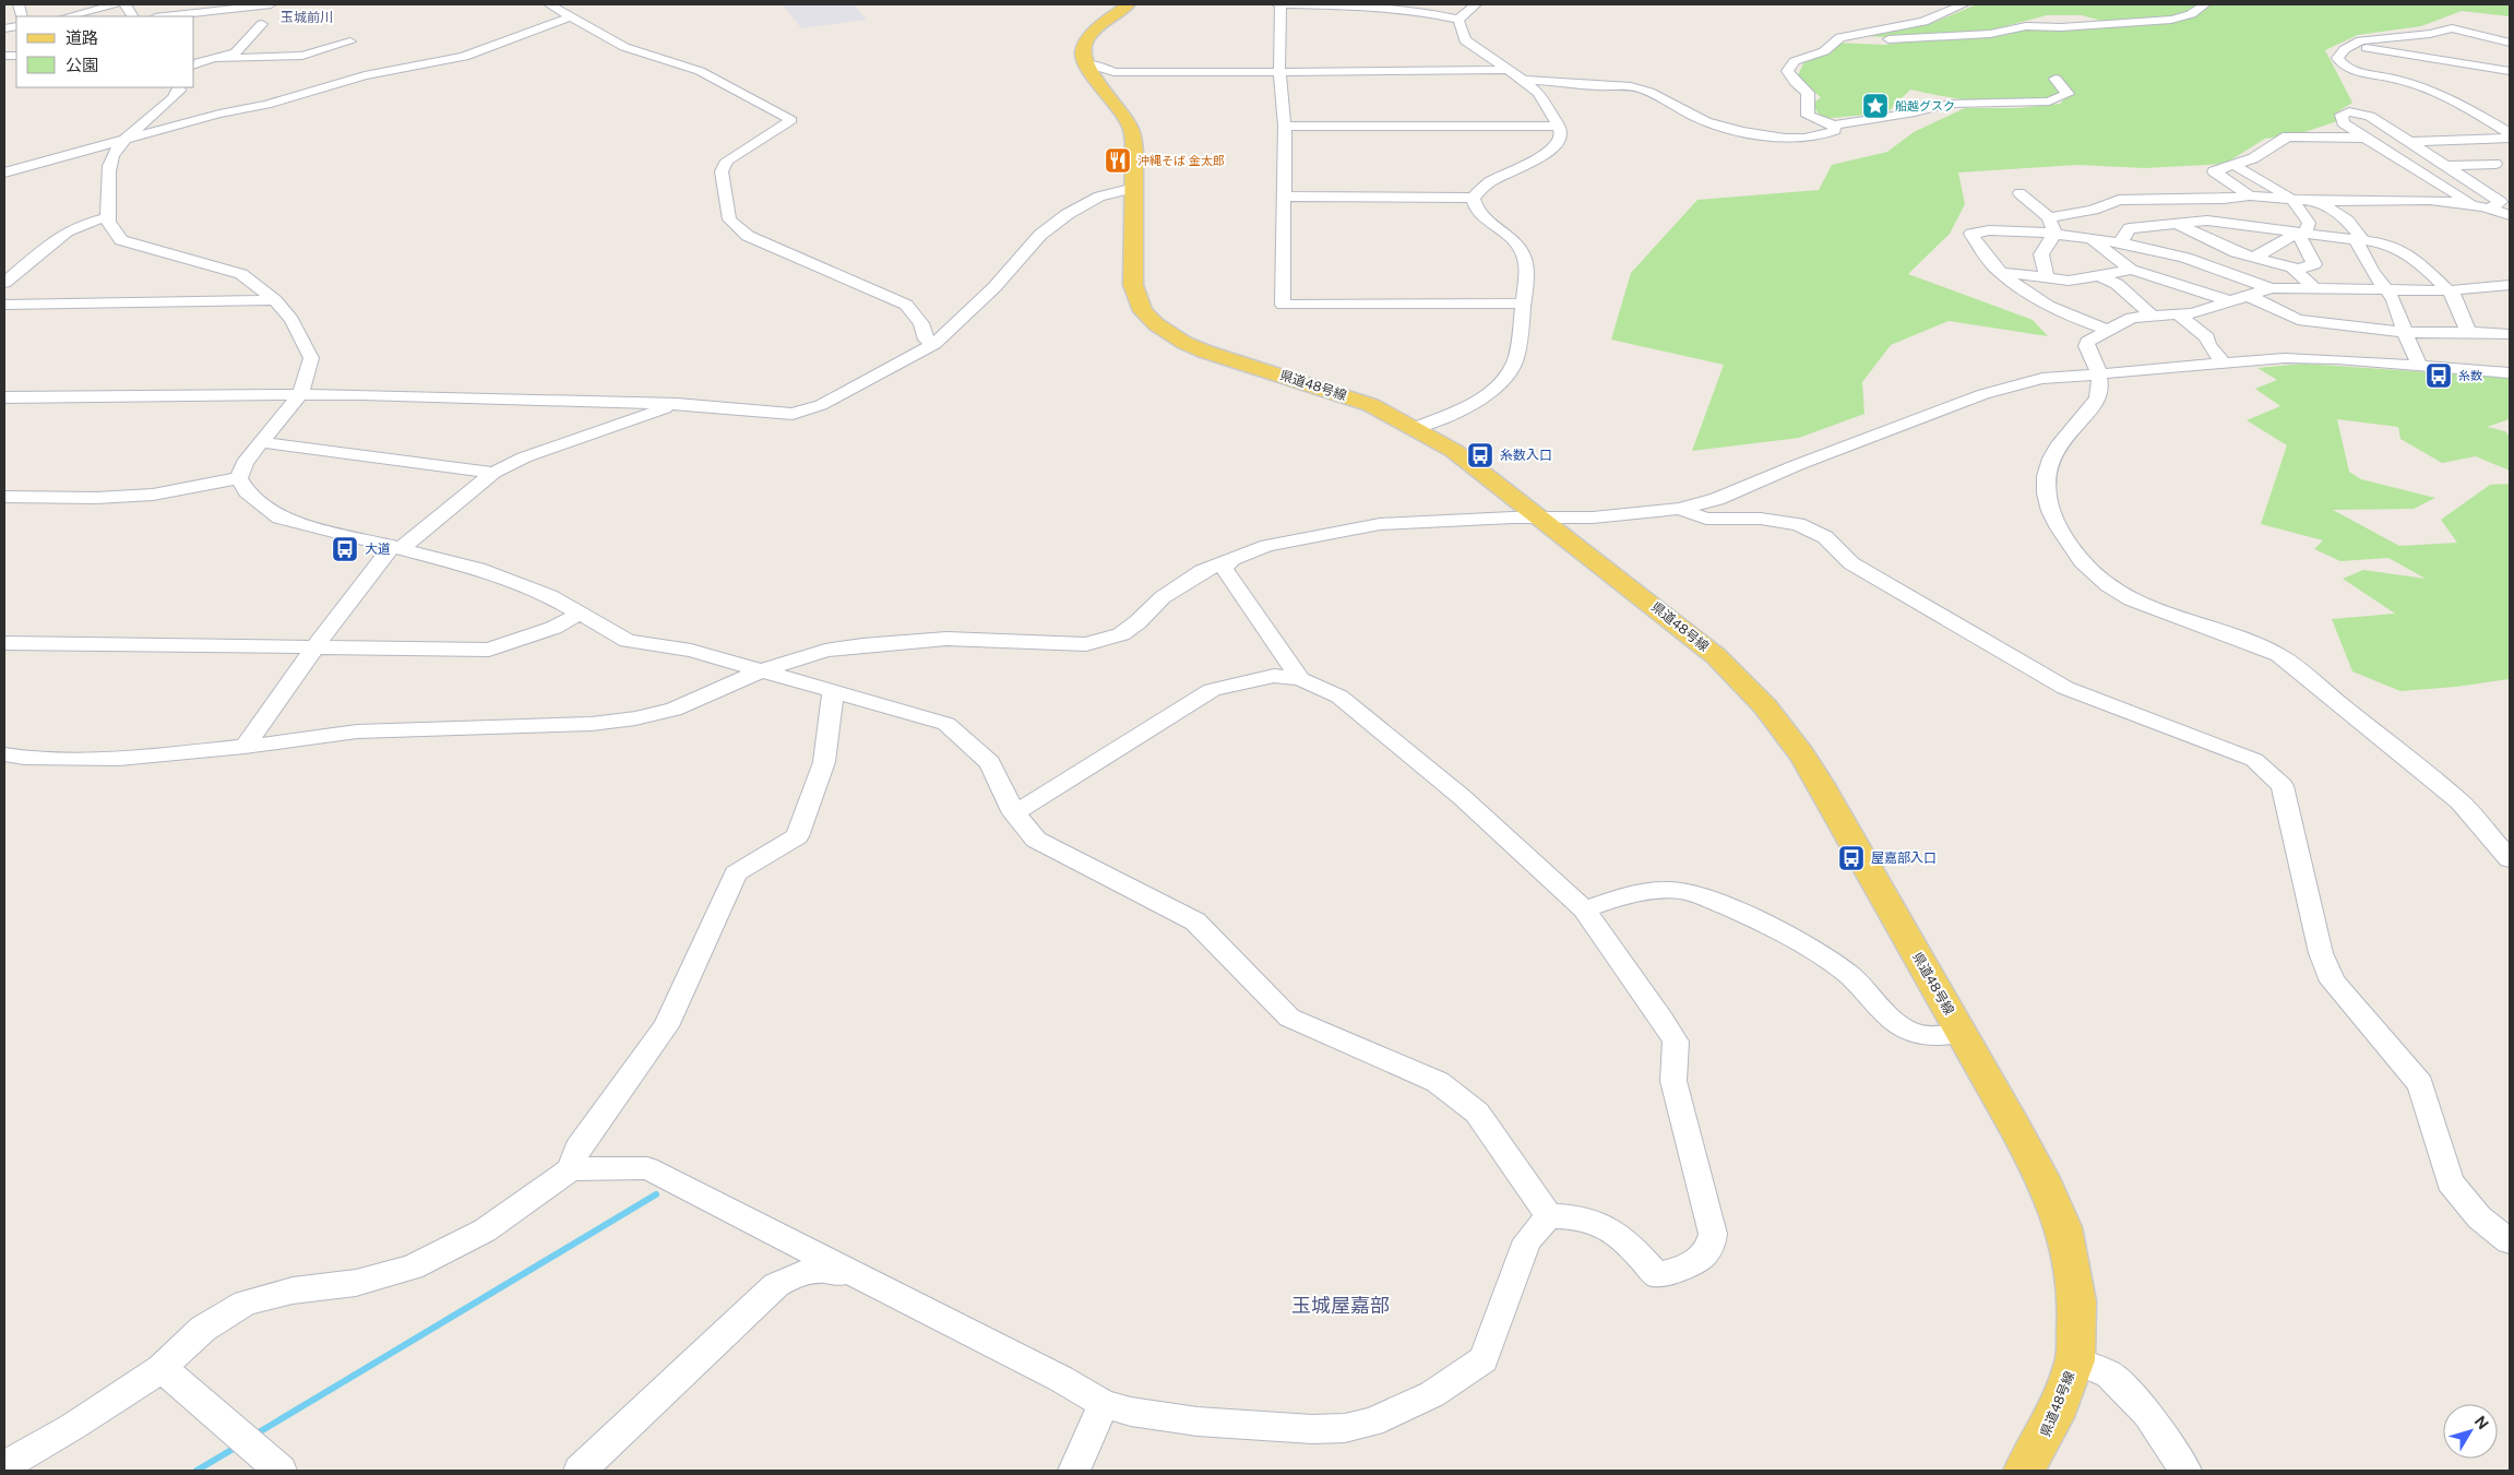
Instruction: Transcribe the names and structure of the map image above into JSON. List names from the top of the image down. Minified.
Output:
{"streets":{"main road":["県道48号線"]},"districts":["玉城前川","玉城屋嘉部"],"places":{"place":["船越グスク"],"restaurant":["沖縄そば 金太郎"],"bus stop":["糸数","糸数入口","大道","屋嘉部入口"]},"legend":["道路","公園"],"north":"top right"}
